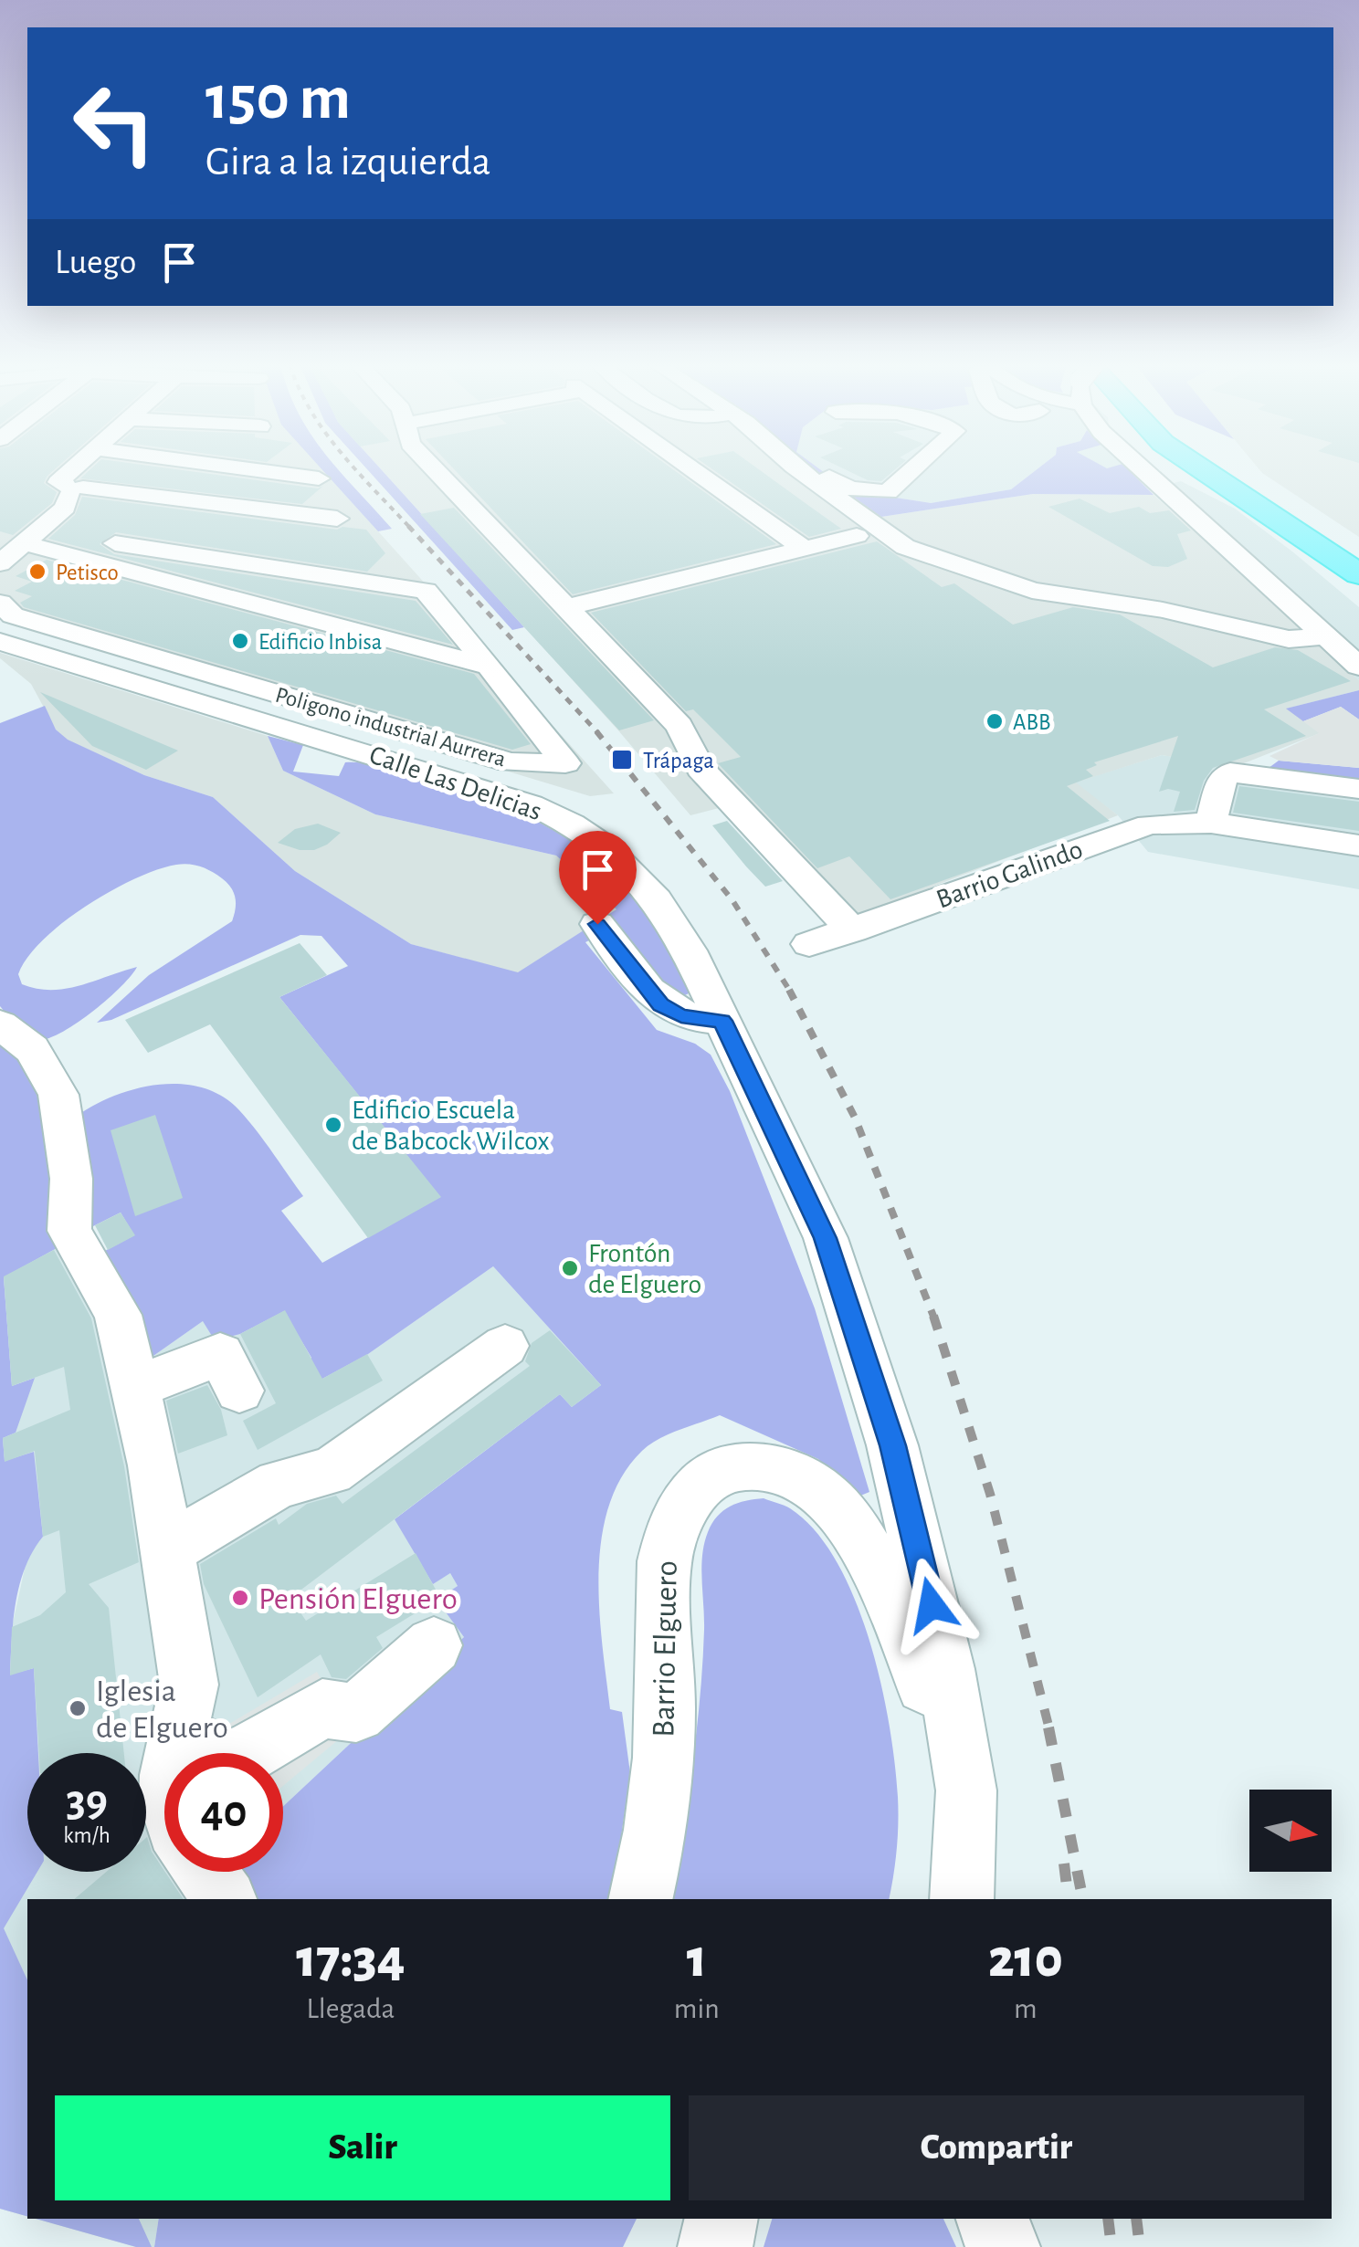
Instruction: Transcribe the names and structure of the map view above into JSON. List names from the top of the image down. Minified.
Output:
{"streets":{"street":["Poligono industrial Aurrera","Calle Las Delicias","Barrio Galindo","Barrio Elguero"]},"places":{"other":["Petisco","Edificio Inbisa","ABB","Edificio Escuela de Babcock Wilcox","Frontón de Elguero","Pensión Elguero","Iglesia de Elguero"],"transit":["Trápaga"]},"north":"right","page":{"turn":["150 m","Gira a la izquierda"],"then":"Luego","speed":"39 km/h","limit":"40","eta":["17:34","Llegada","1","min","210","m"],"buttons":["Salir","Compartir"]}}
